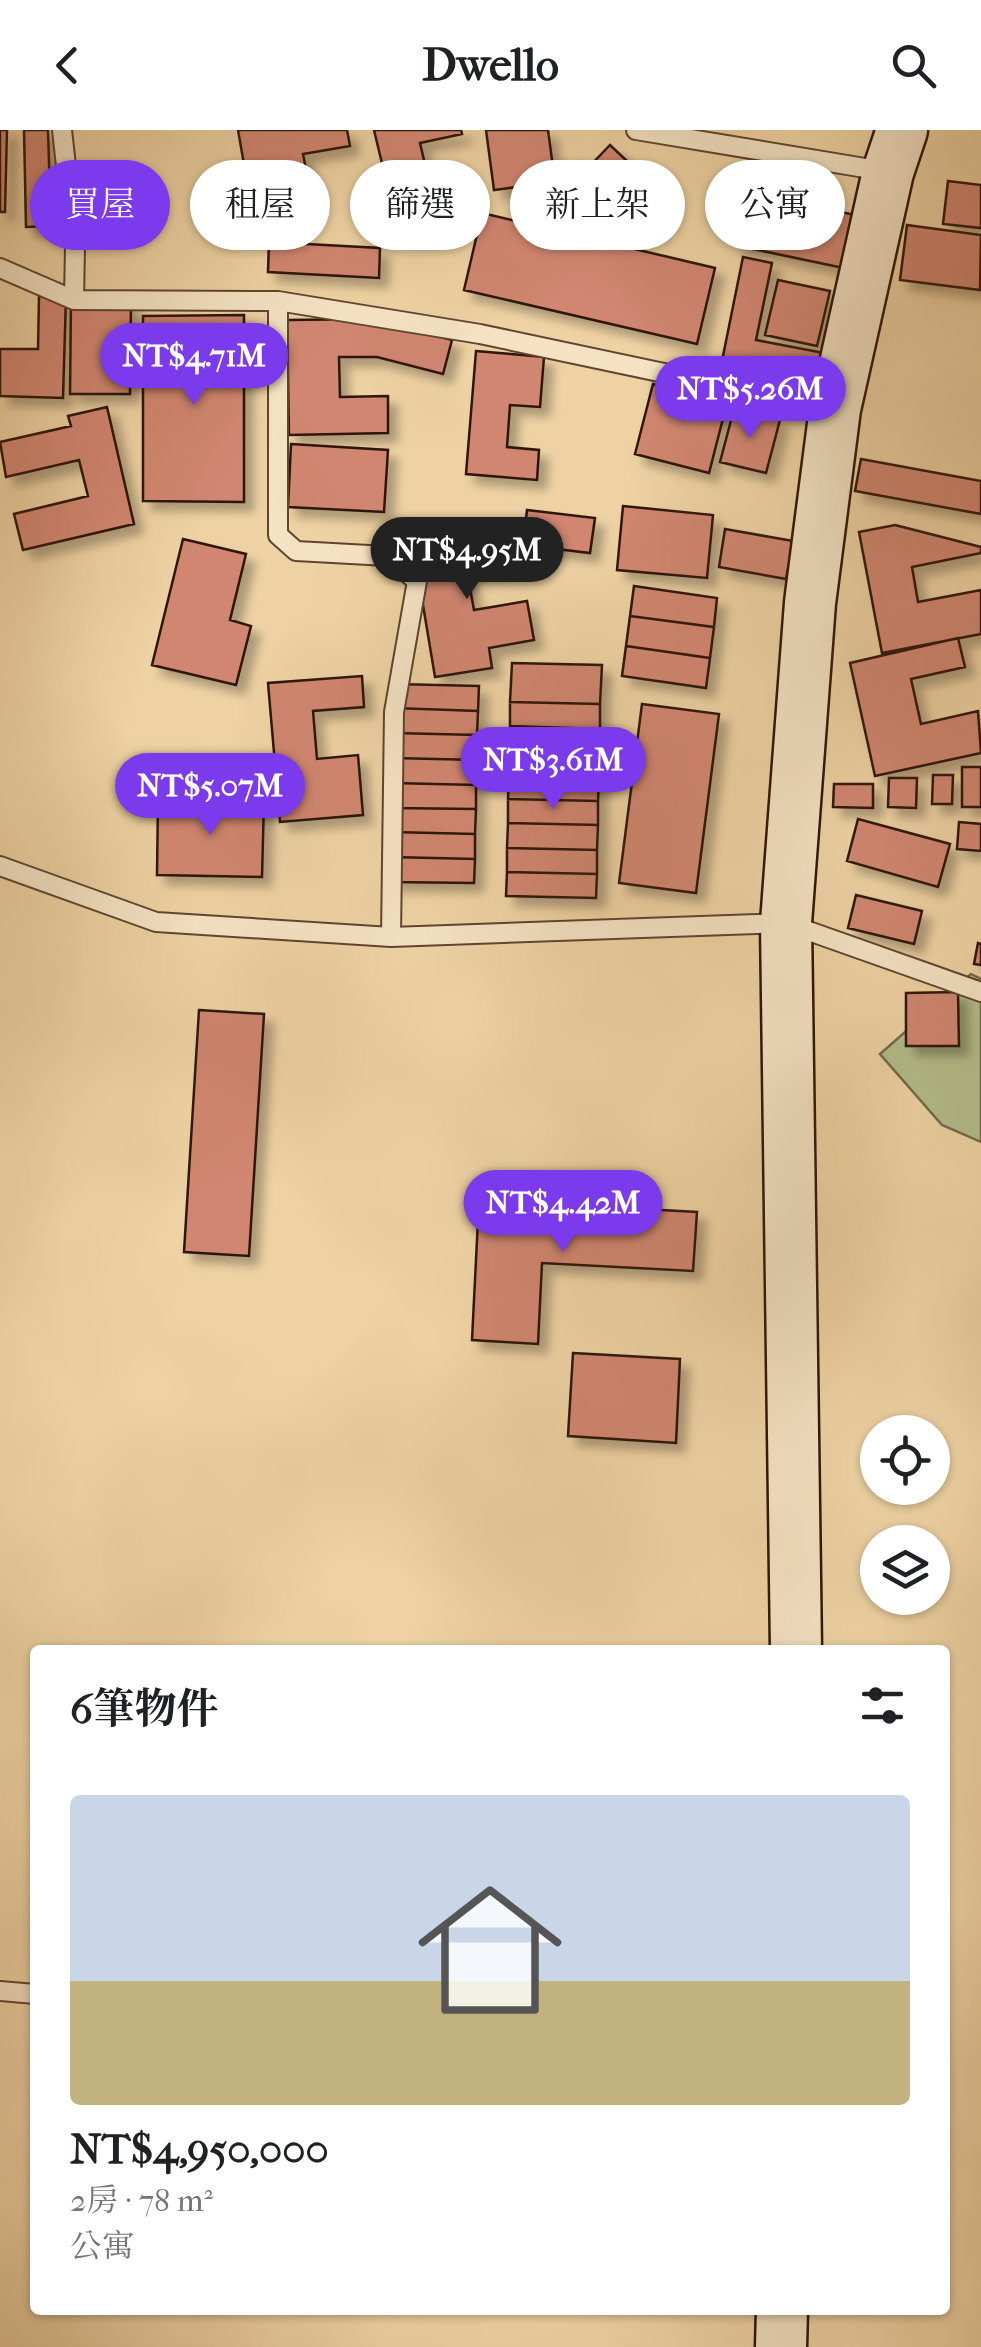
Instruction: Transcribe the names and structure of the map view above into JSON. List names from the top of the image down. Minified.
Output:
{"page":{"header":"Dwello","chip":["買屋","租屋","篩選","新上架","公寓"],"price":["NT$4.71M","NT$5.26M","NT$4.95M","NT$3.61M","NT$5.07M","NT$4.42M"],"heading":"6筆物件","list":[{"name":"NT$4,950,000","note":"2房 · 78 m² · 公寓"}]}}
